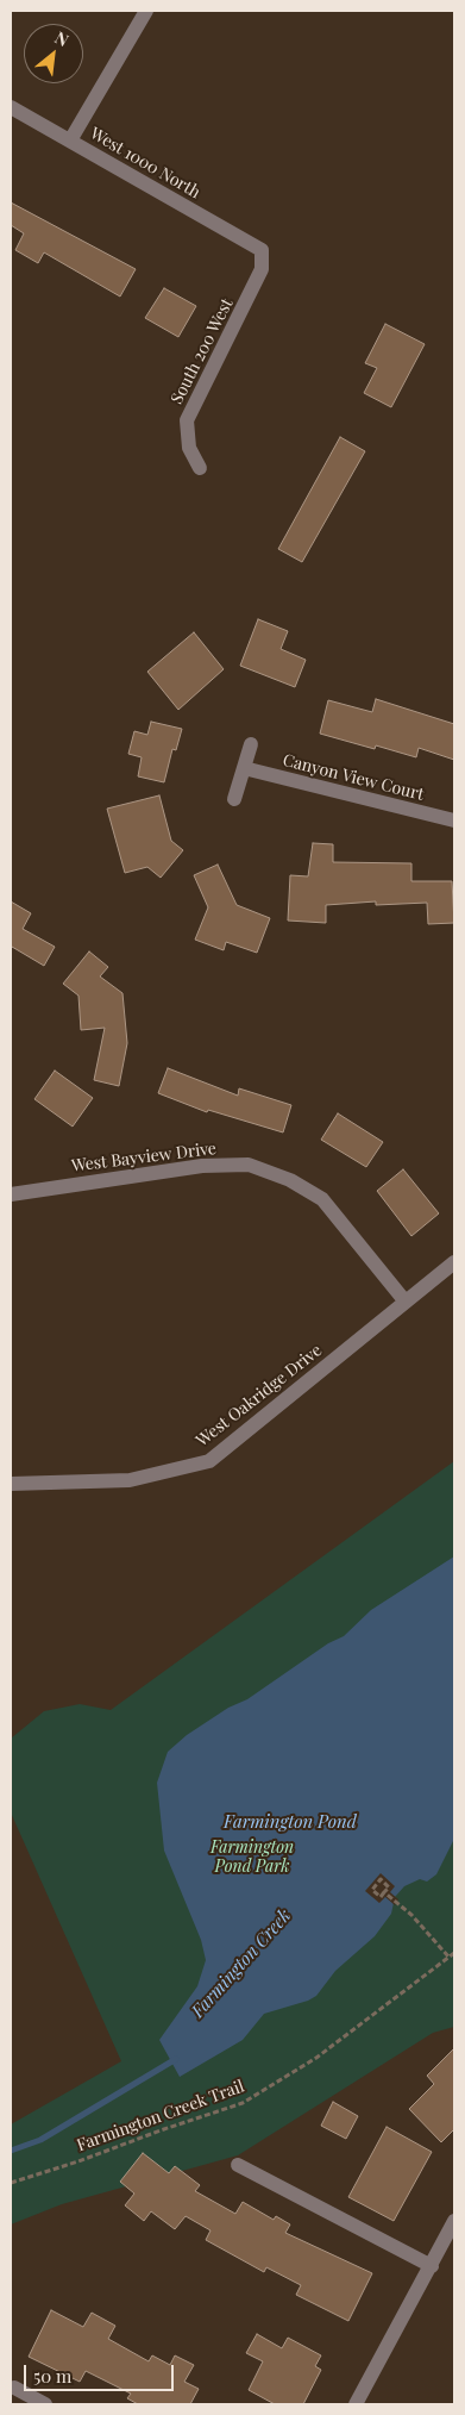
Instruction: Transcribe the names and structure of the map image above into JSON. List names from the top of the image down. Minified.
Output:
{"streets":{"street":["West 1000 North","South 200 West","Canyon View Court","West Bayview Drive","West Oakridge Drive"],"path":["Farmington Creek Trail"]},"crossings":[["West 1000 North","South 200 West"],["West Bayview Drive","West Oakridge Drive"]],"water":["Farmington Pond","Farmington Creek"],"parks":["Farmington Pond Park"],"scale_bar":"50 m","north":"top right"}
